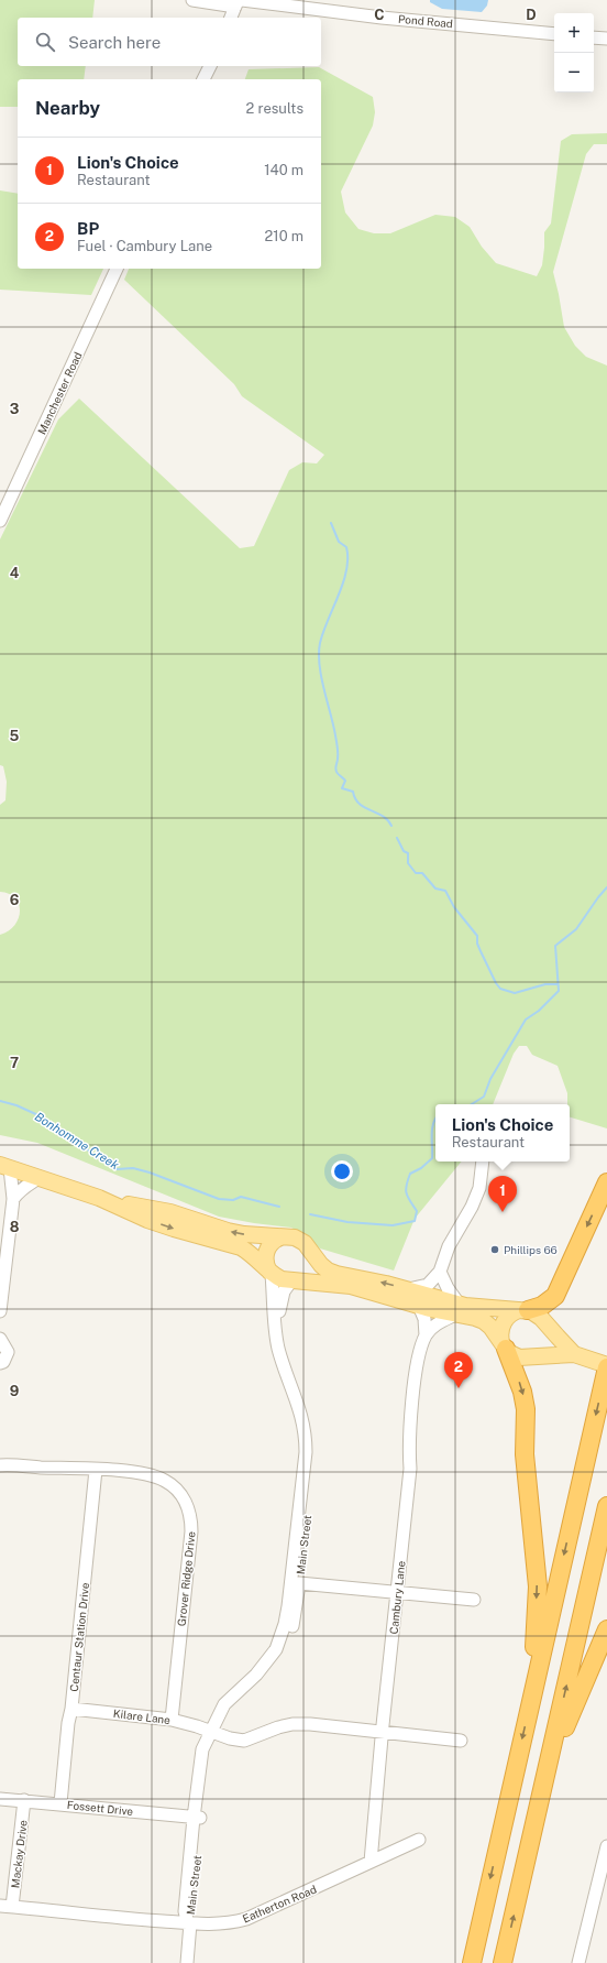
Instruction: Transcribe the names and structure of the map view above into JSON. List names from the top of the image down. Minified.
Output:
{"streets":{"street":["Pond Road","Manchester Road","Main Street","Grover Ridge Drive","Cambury Lane","Centaur Station Drive","Kilare Lane","Fossett Drive","Mackay Drive","Eatherton Road"]},"crossings":[["Main Street","Kilare Lane"],["Main Street","Fossett Drive"],["Main Street","Eatherton Road"],["Grover Ridge Drive","Centaur Station Drive"],["Grover Ridge Drive","Kilare Lane"],["Cambury Lane","Kilare Lane"],["Cambury Lane","Eatherton Road"],["Centaur Station Drive","Kilare Lane"],["Centaur Station Drive","Fossett Drive"],["Fossett Drive","Mackay Drive"],["Mackay Drive","Eatherton Road"]],"water":["Bonhomme Creek"],"places":["Phillips 66"],"page":{"map_buttons":["+","−"],"search":"Search here","heading":["Nearby","2 results"],"list":[{"mark":"1","name":"Lion's Choice","note":"Restaurant","value":"140 m"},{"mark":"2","name":"BP","note":"Fuel · Cambury Lane","value":"210 m"}],"popup":["Lion's Choice","Restaurant"],"pins":["1","2"]},"grid":{"columns":["C","D"],"rows":["3","4","5","6","7","8","9"]}}
